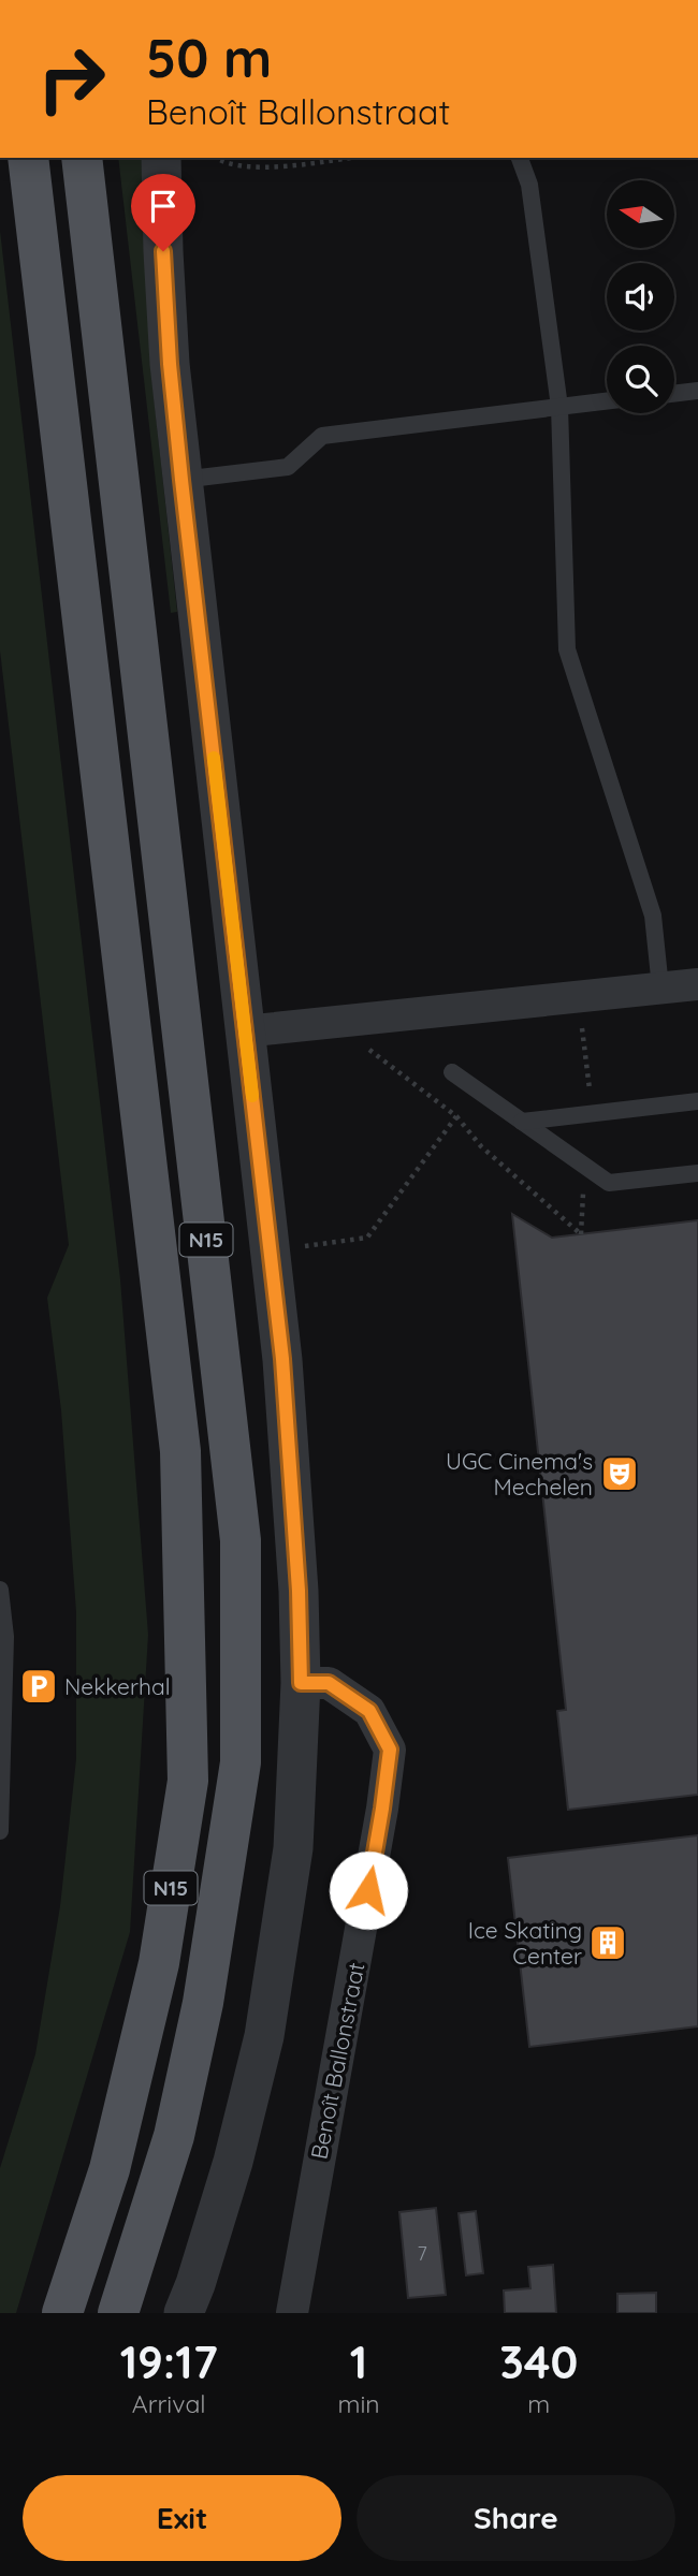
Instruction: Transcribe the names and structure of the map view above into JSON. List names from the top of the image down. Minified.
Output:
{"streets":{"main road":["N15"],"street":["Benoît Ballonstraat"]},"places":{"theatre":["UGC Cinema's Mechelen"],"parking":["Nekkerhal"],"building":["Ice Skating Center"]},"house_numbers":["7"],"north":"left","page":{"turn":["50 m","Benoît Ballonstraat"],"eta":["19:17","Arrival","1","min","340","m"],"buttons":["Exit","Share"]}}
